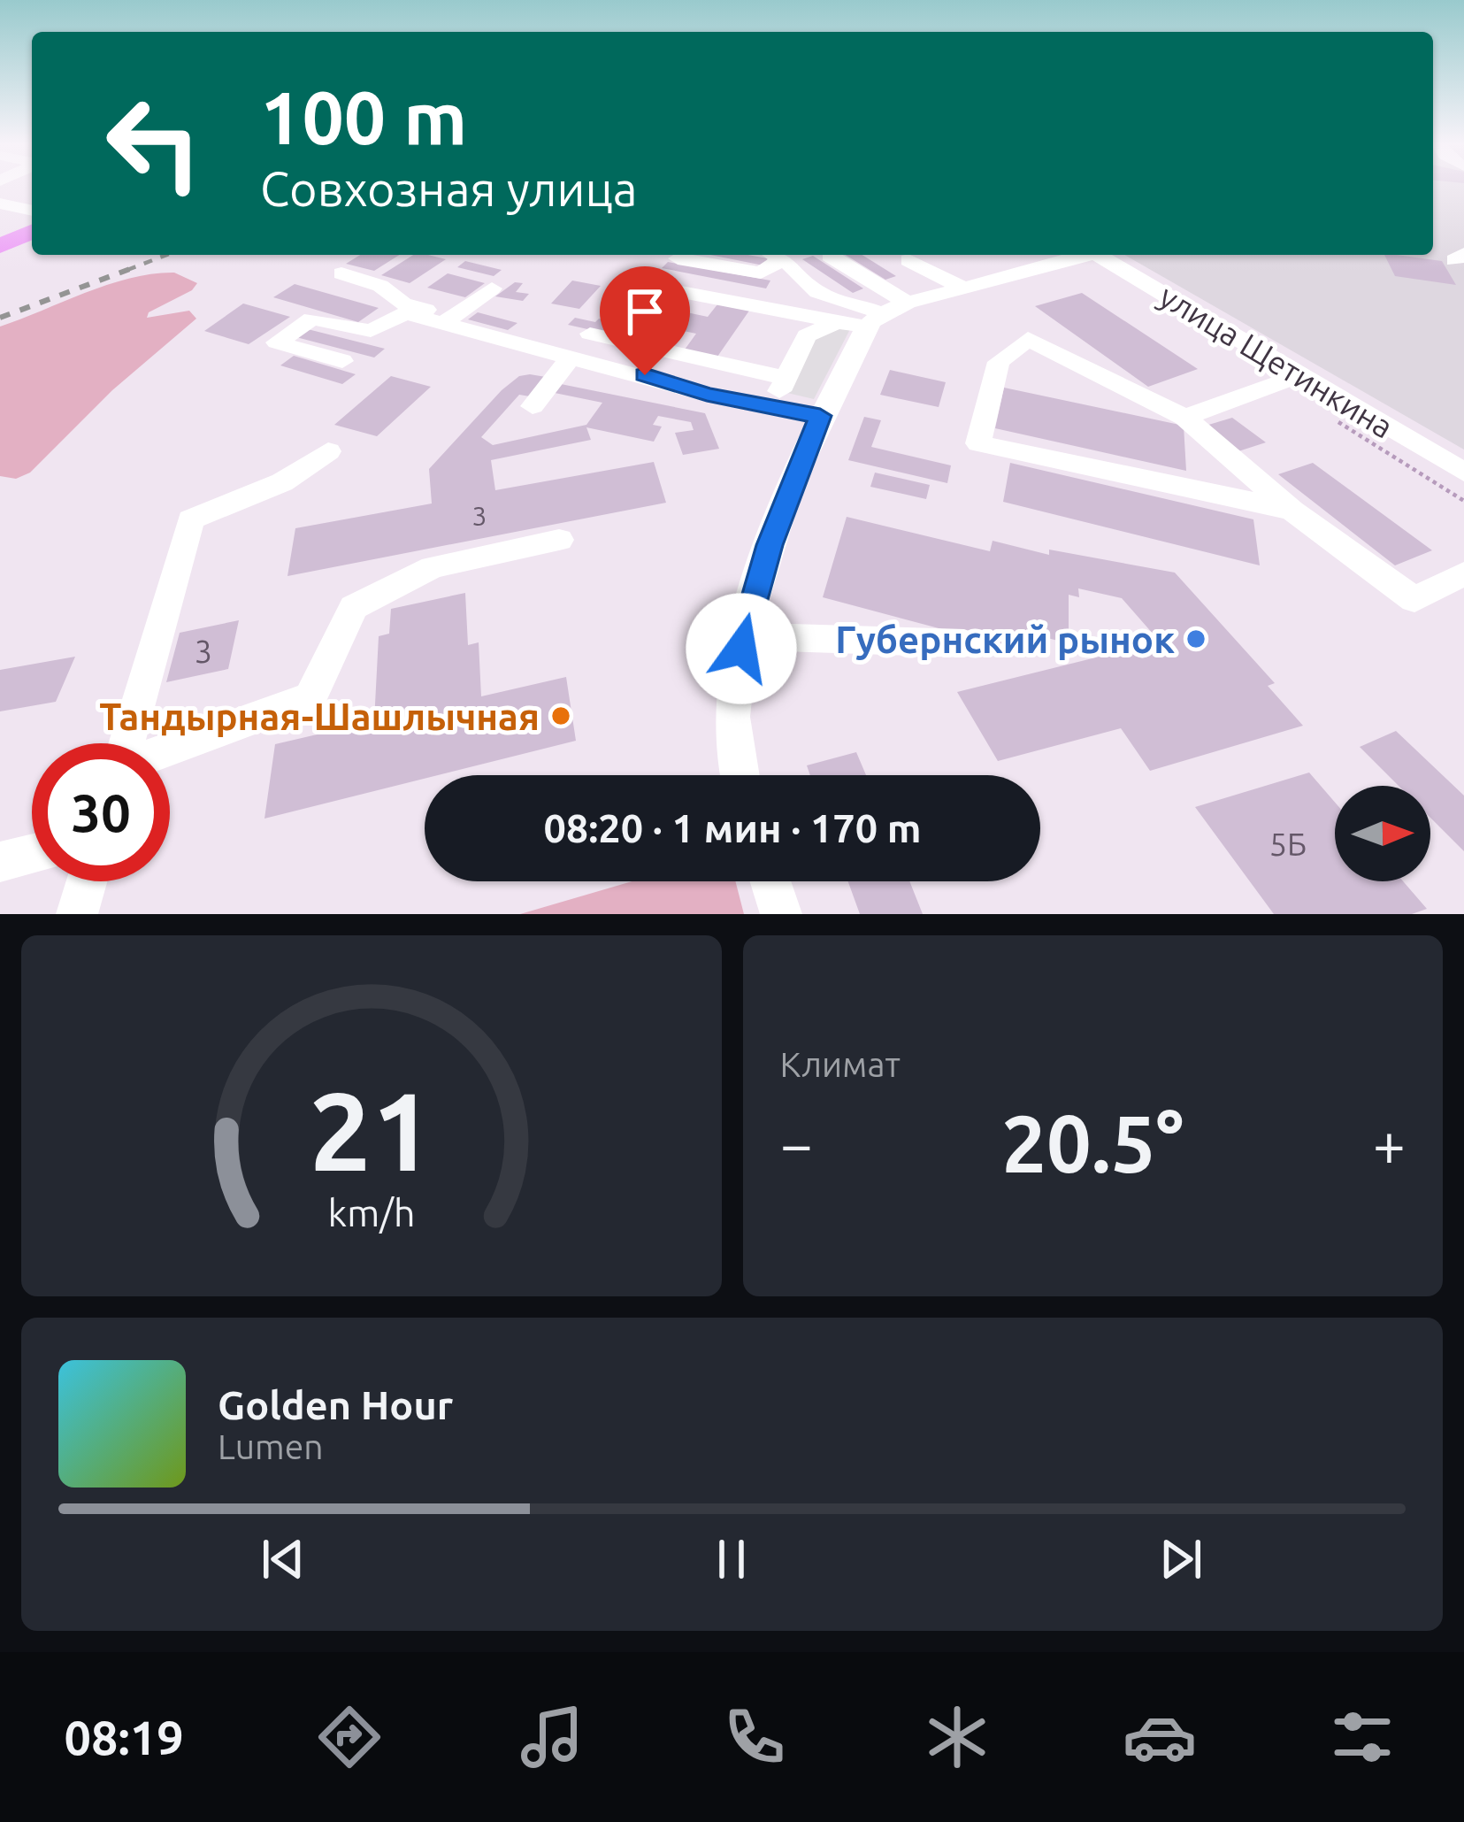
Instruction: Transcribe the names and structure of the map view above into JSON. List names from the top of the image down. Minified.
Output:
{"streets":{"street":["улица Щетинкина"]},"places":["Губернский рынок","Тандырная-Шашлычная"],"house_numbers":["3","3","5Б"],"north":"right","page":{"turn":["100 m","Совхозная улица"],"limit":"30","trip":"08:20 · 1 мин · 170 m","tile":"Климат","heat":["−","20.5°","+"],"song":["Golden Hour","Lumen"],"tabs":"08:19","gauge":["21","km/h"]}}
